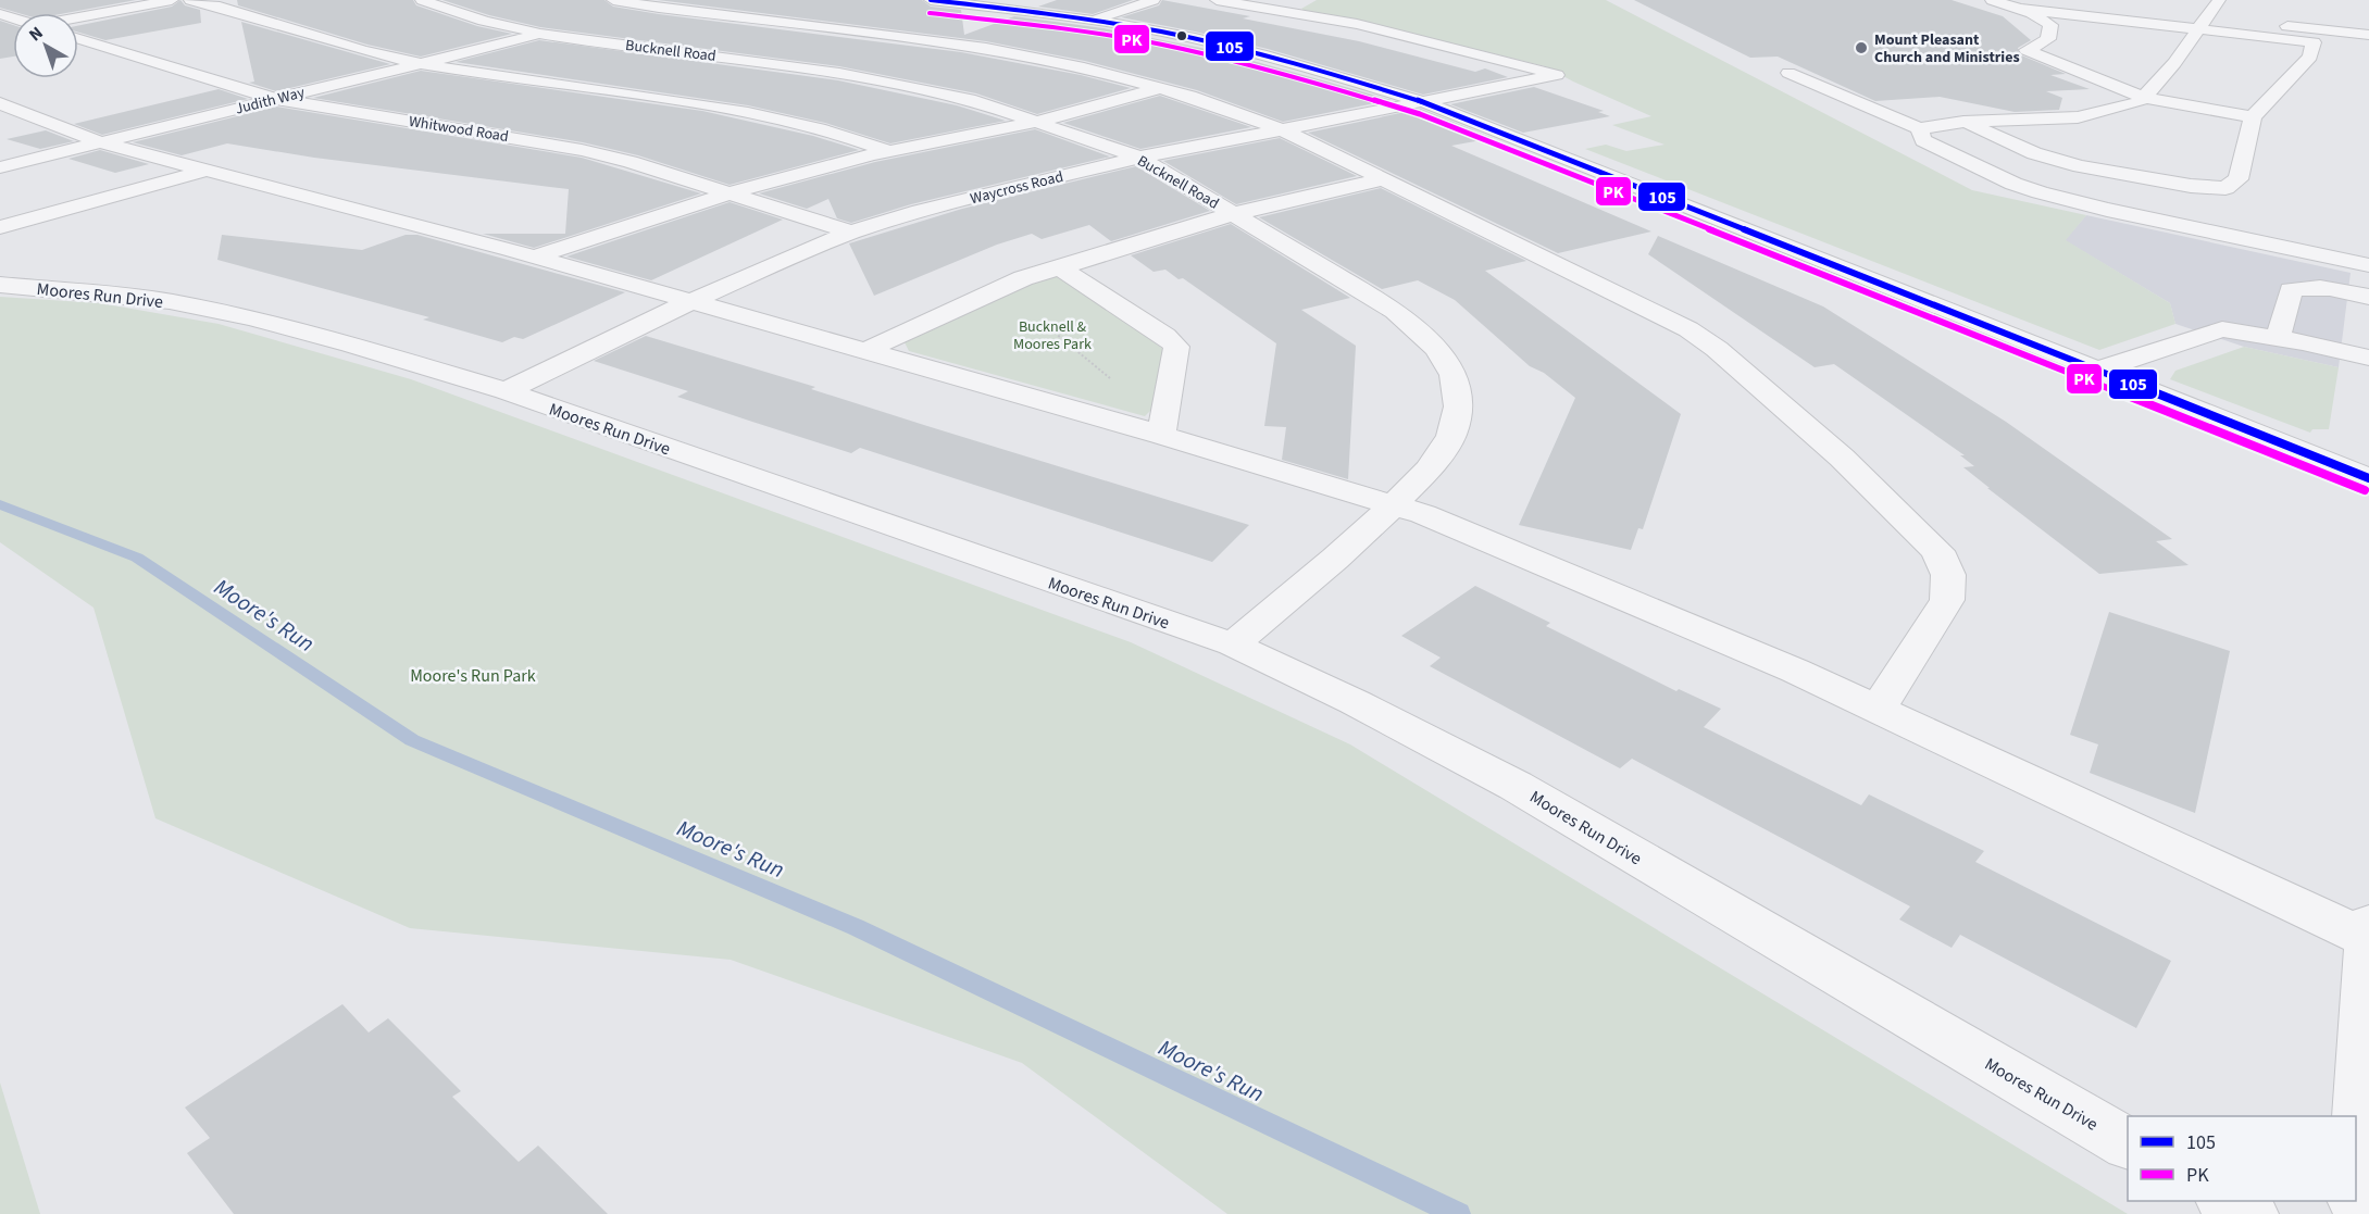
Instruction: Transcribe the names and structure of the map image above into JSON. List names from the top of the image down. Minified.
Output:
{"streets":{"street":["Bucknell Road","Judith Way","Whitwood Road","Waycross Road","Moores Run Drive"]},"crossings":[["Bucknell Road","Judith Way"],["Bucknell Road","Waycross Road"],["Bucknell Road","Moores Run Drive"],["Judith Way","Whitwood Road"],["Whitwood Road","Waycross Road"],["Waycross Road","Moores Run Drive"]],"water":["Moore's Run"],"parks":["Bucknell & Moores Park","Moore's Run Park"],"places":["Mount Pleasant Church and Ministries"],"lines":["transit line 105","transit line PK"],"legend":["105","PK"],"north":"top left"}
